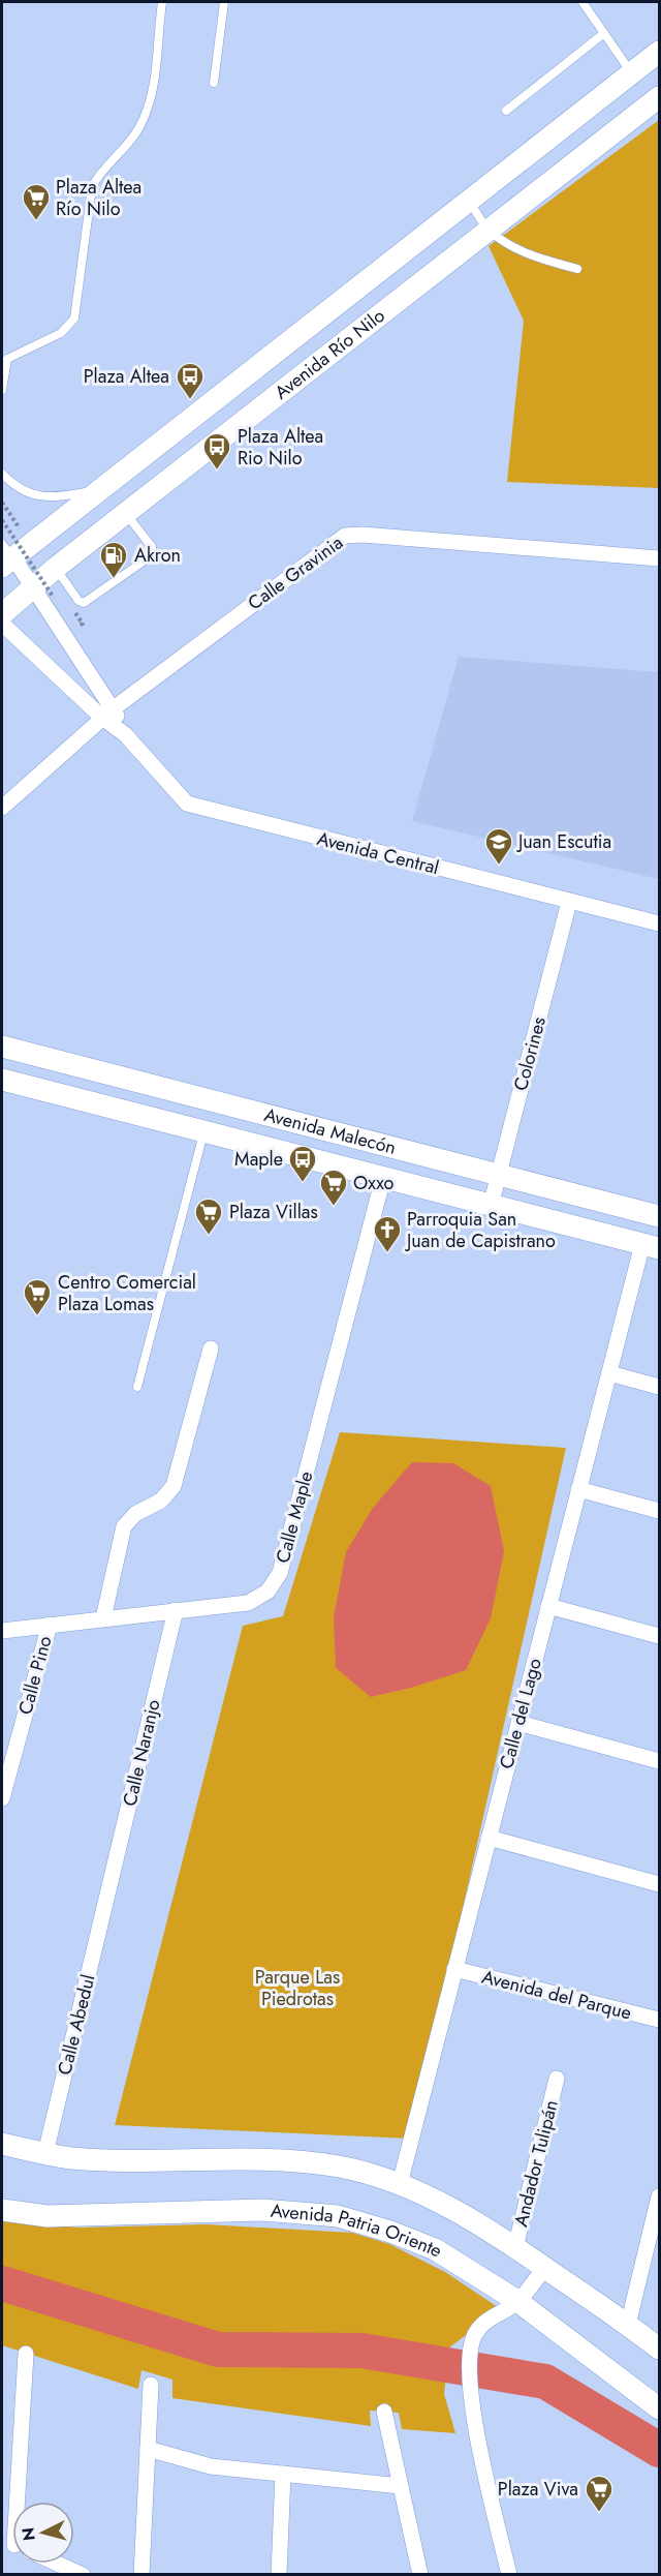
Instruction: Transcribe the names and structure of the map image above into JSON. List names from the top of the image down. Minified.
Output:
{"streets":{"street":["Avenida Río Nilo","Calle Gravinia","Avenida Central","Colorines","Avenida Malecón","Calle Maple","Calle Pino","Calle del Lago","Calle Naranjo","Avenida del Parque","Calle Abedul","Andador Tulipán","Avenida Patria Oriente"]},"crossings":[["Avenida Río Nilo","Avenida Central"],["Calle Gravinia","Avenida Central"],["Avenida Central","Colorines"],["Colorines","Avenida Malecón"],["Avenida Malecón","Calle Maple"],["Avenida Malecón","Calle del Lago"],["Calle Maple","Calle Pino"],["Calle Maple","Calle Naranjo"],["Calle del Lago","Avenida del Parque"],["Calle Naranjo","Calle Abedul"]],"parks":["Parque Las Piedrotas"],"places":{"supermarket":["Plaza Altea Río Nilo","Oxxo","Plaza Villas","Centro Comercial Plaza Lomas","Plaza Viva"],"bus stop":["Plaza Altea","Plaza Altea Rio Nilo","Maple"],"fuel station":["Akron"],"school or university":["Juan Escutia"],"church":["Parroquia San Juan de Capistrano"]},"north":"left"}
